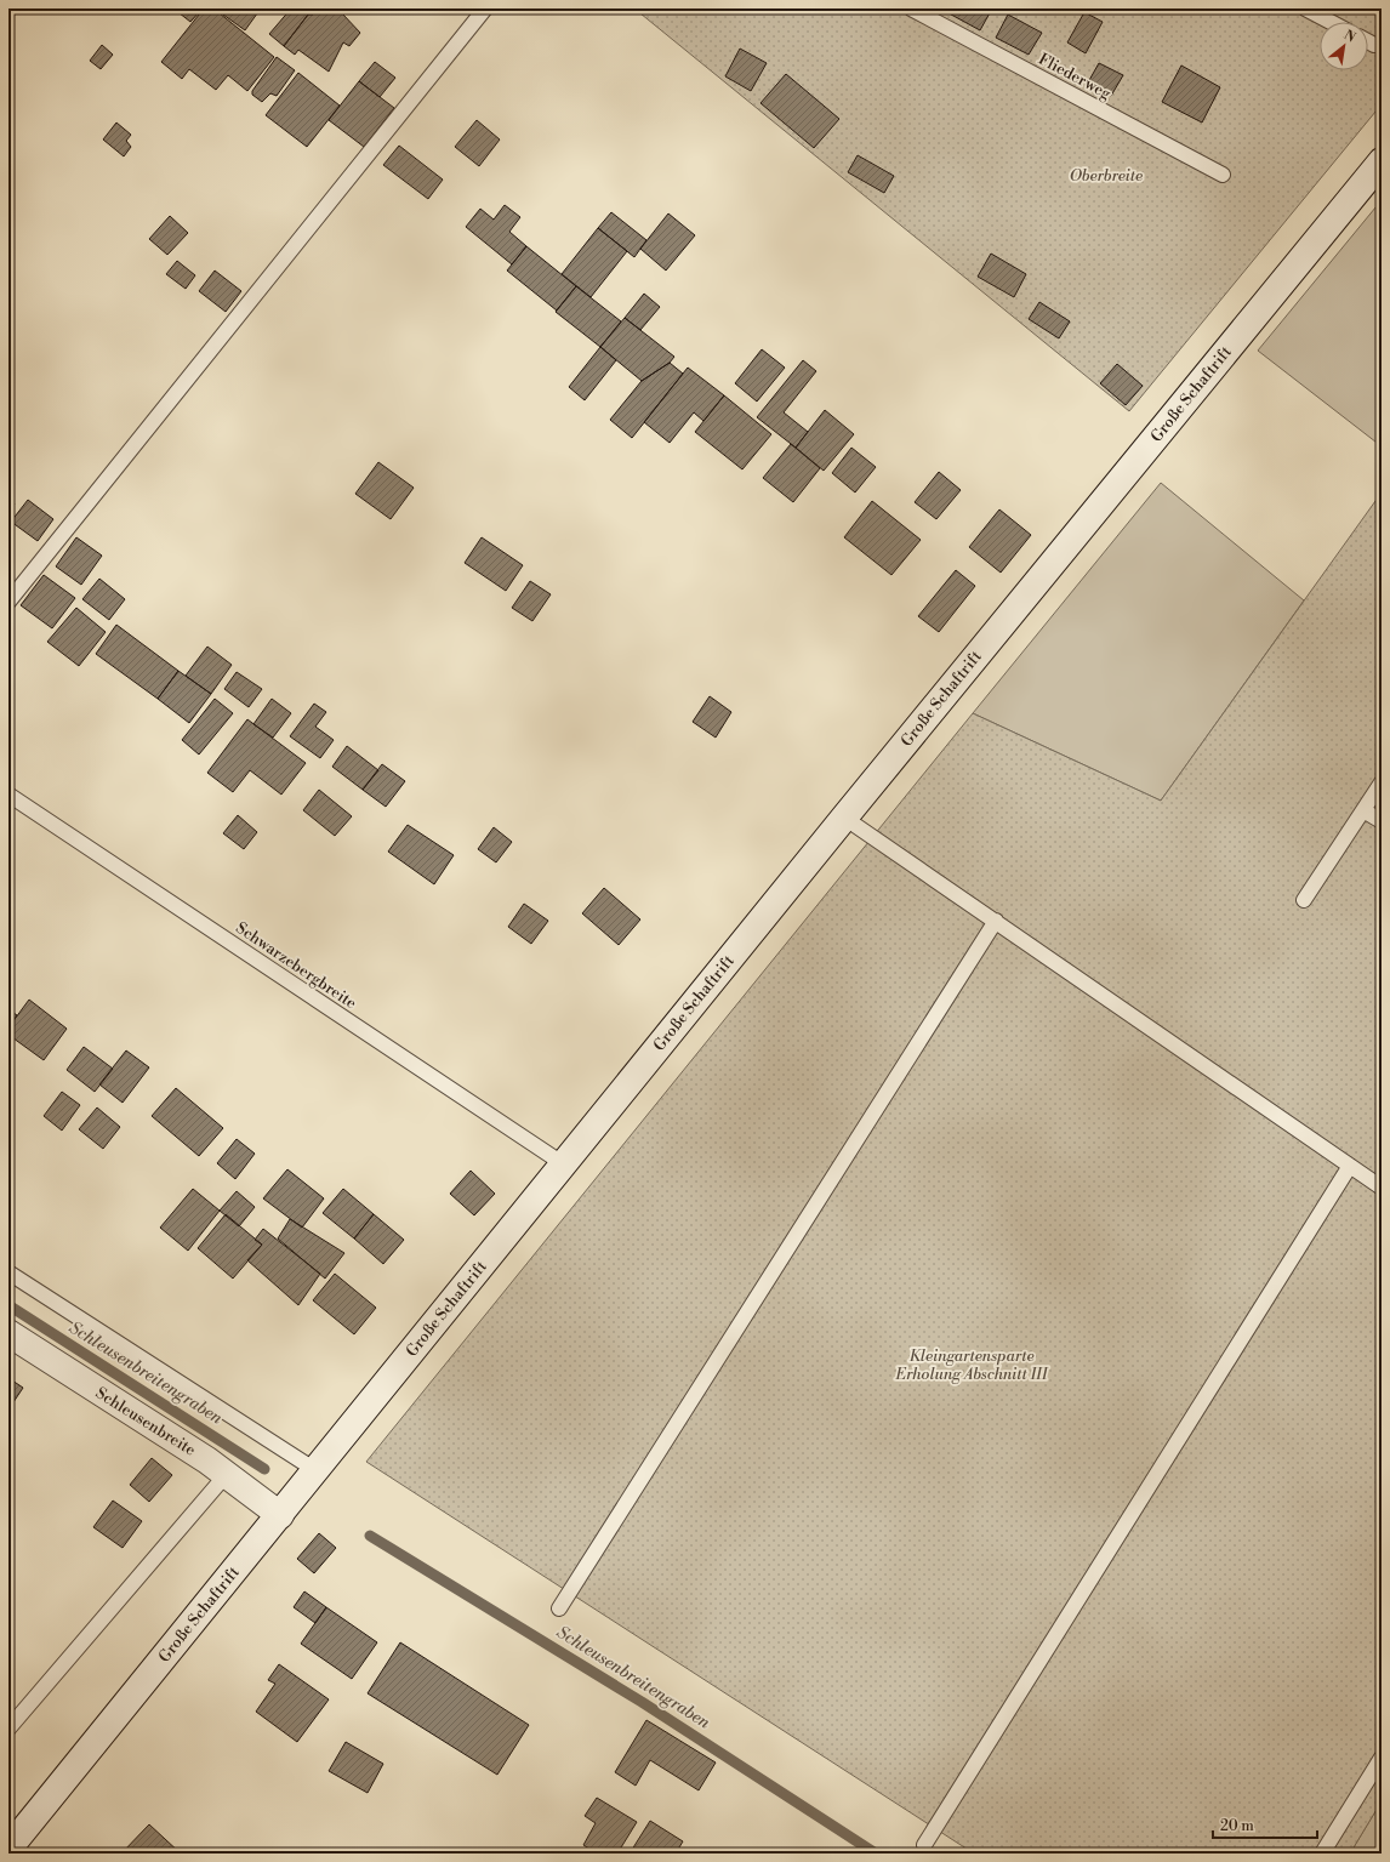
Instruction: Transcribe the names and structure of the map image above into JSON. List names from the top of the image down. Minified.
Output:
{"streets":{"street":["Große Schaftrift","Schleusenbreite"],"lane":["Fliederweg","Schwarzebergbreite"]},"crossings":[["Große Schaftrift","Schwarzebergbreite"],["Große Schaftrift","Schleusenbreite"]],"water":["Schleusenbreitengraben"],"parks":["Oberbreite","Kleingartensparte Erholung Abschnitt III"],"scale_bar":"20 m","north":"top right"}
